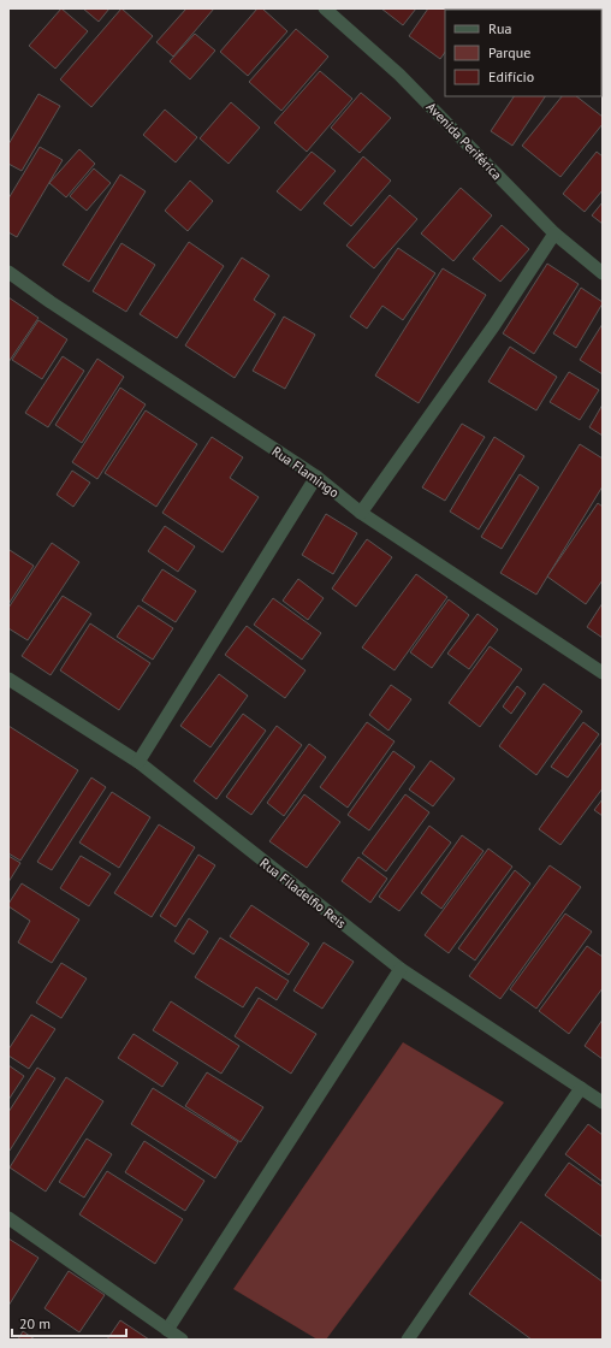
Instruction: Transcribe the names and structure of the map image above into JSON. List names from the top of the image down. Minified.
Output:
{"streets":{"street":["Avenida Periférica","Rua Flamingo","Rua Filadelfio Reis"]},"legend":["Rua","Parque","Edifício"],"scale_bar":"20 m"}
